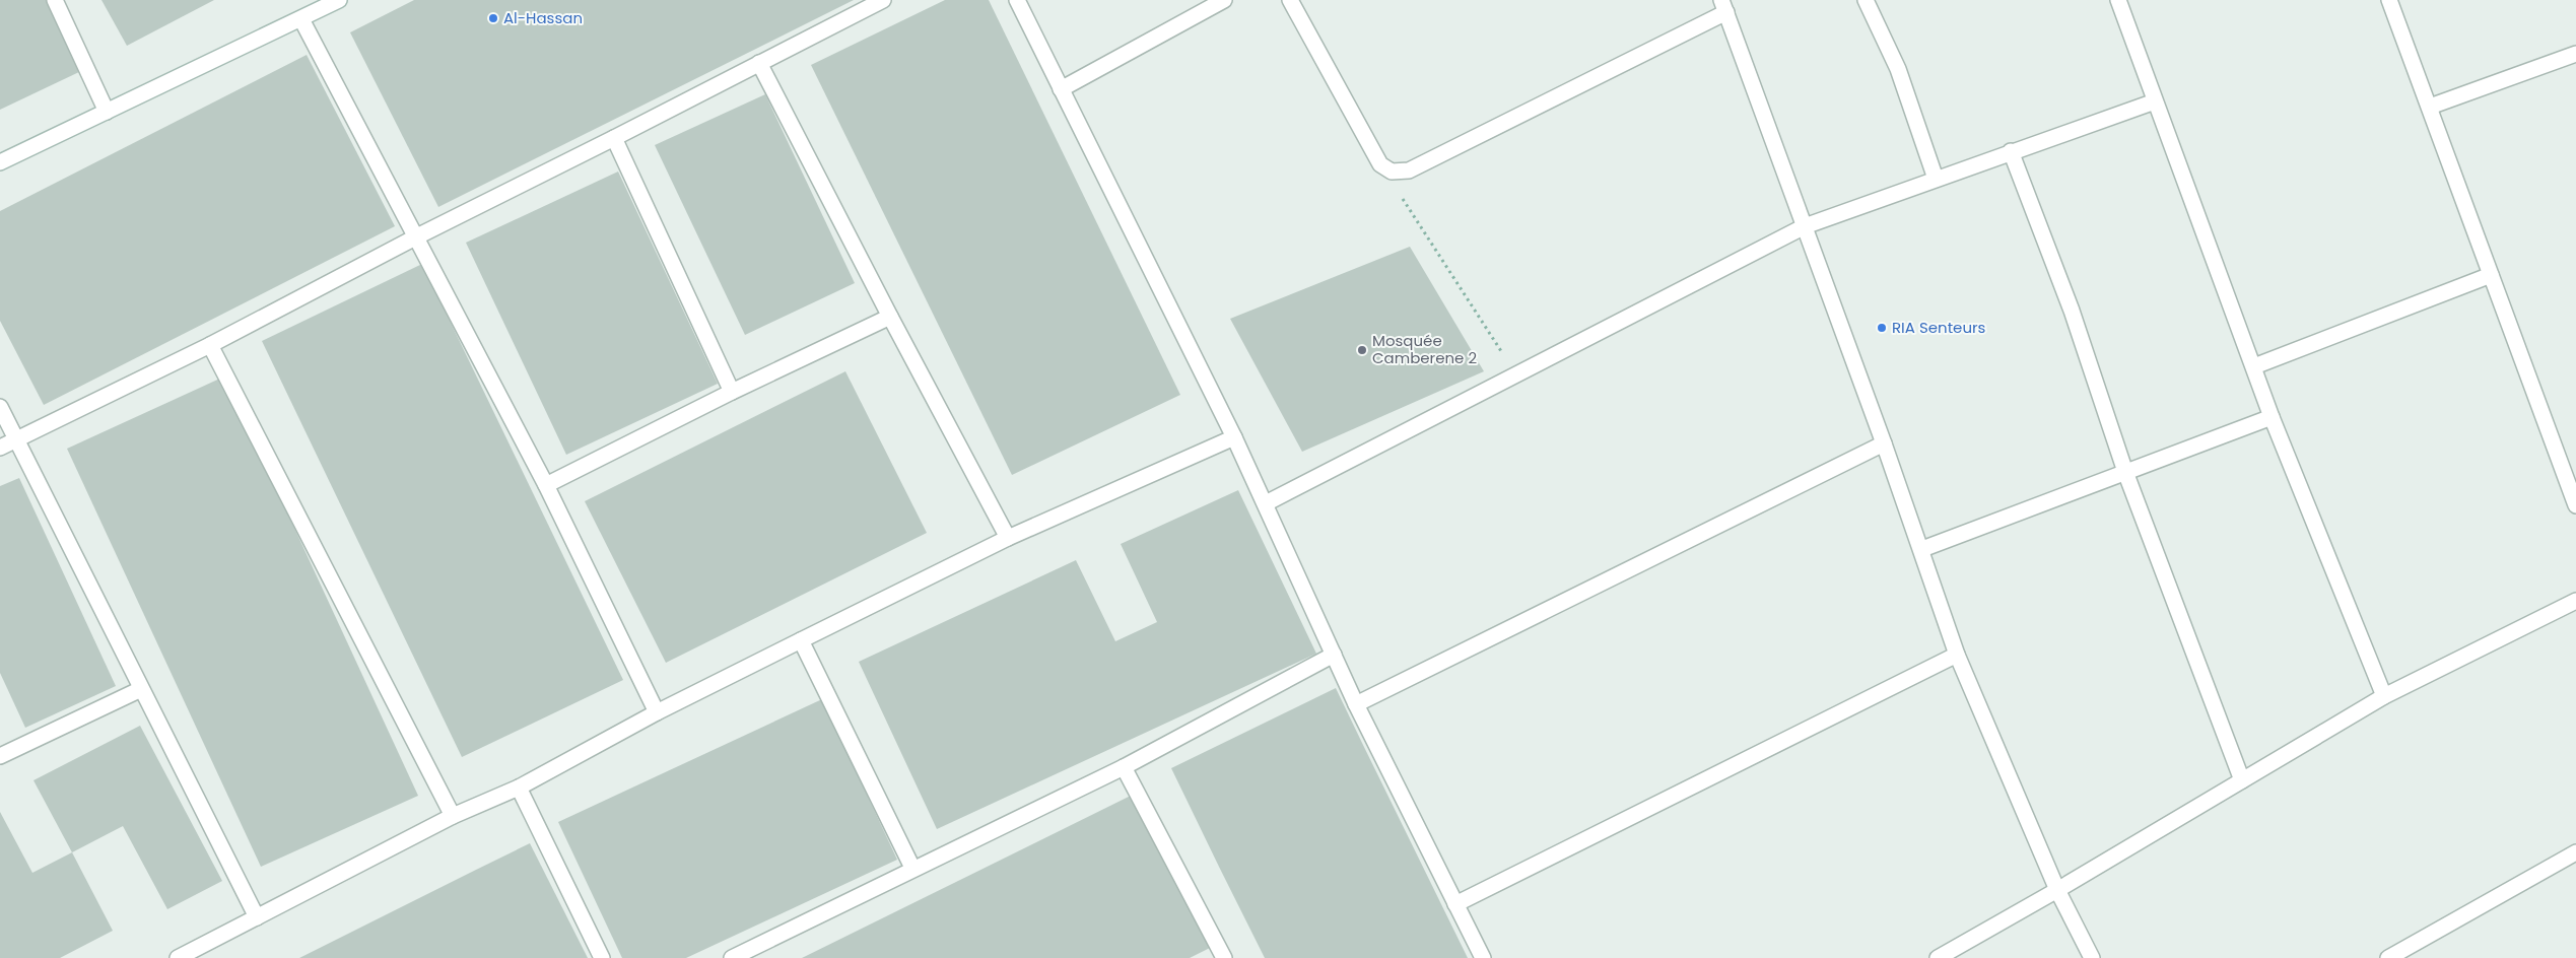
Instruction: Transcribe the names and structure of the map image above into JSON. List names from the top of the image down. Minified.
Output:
{"places":["Al-Hassan","RIA Senteurs","Mosquée Camberene 2"]}
